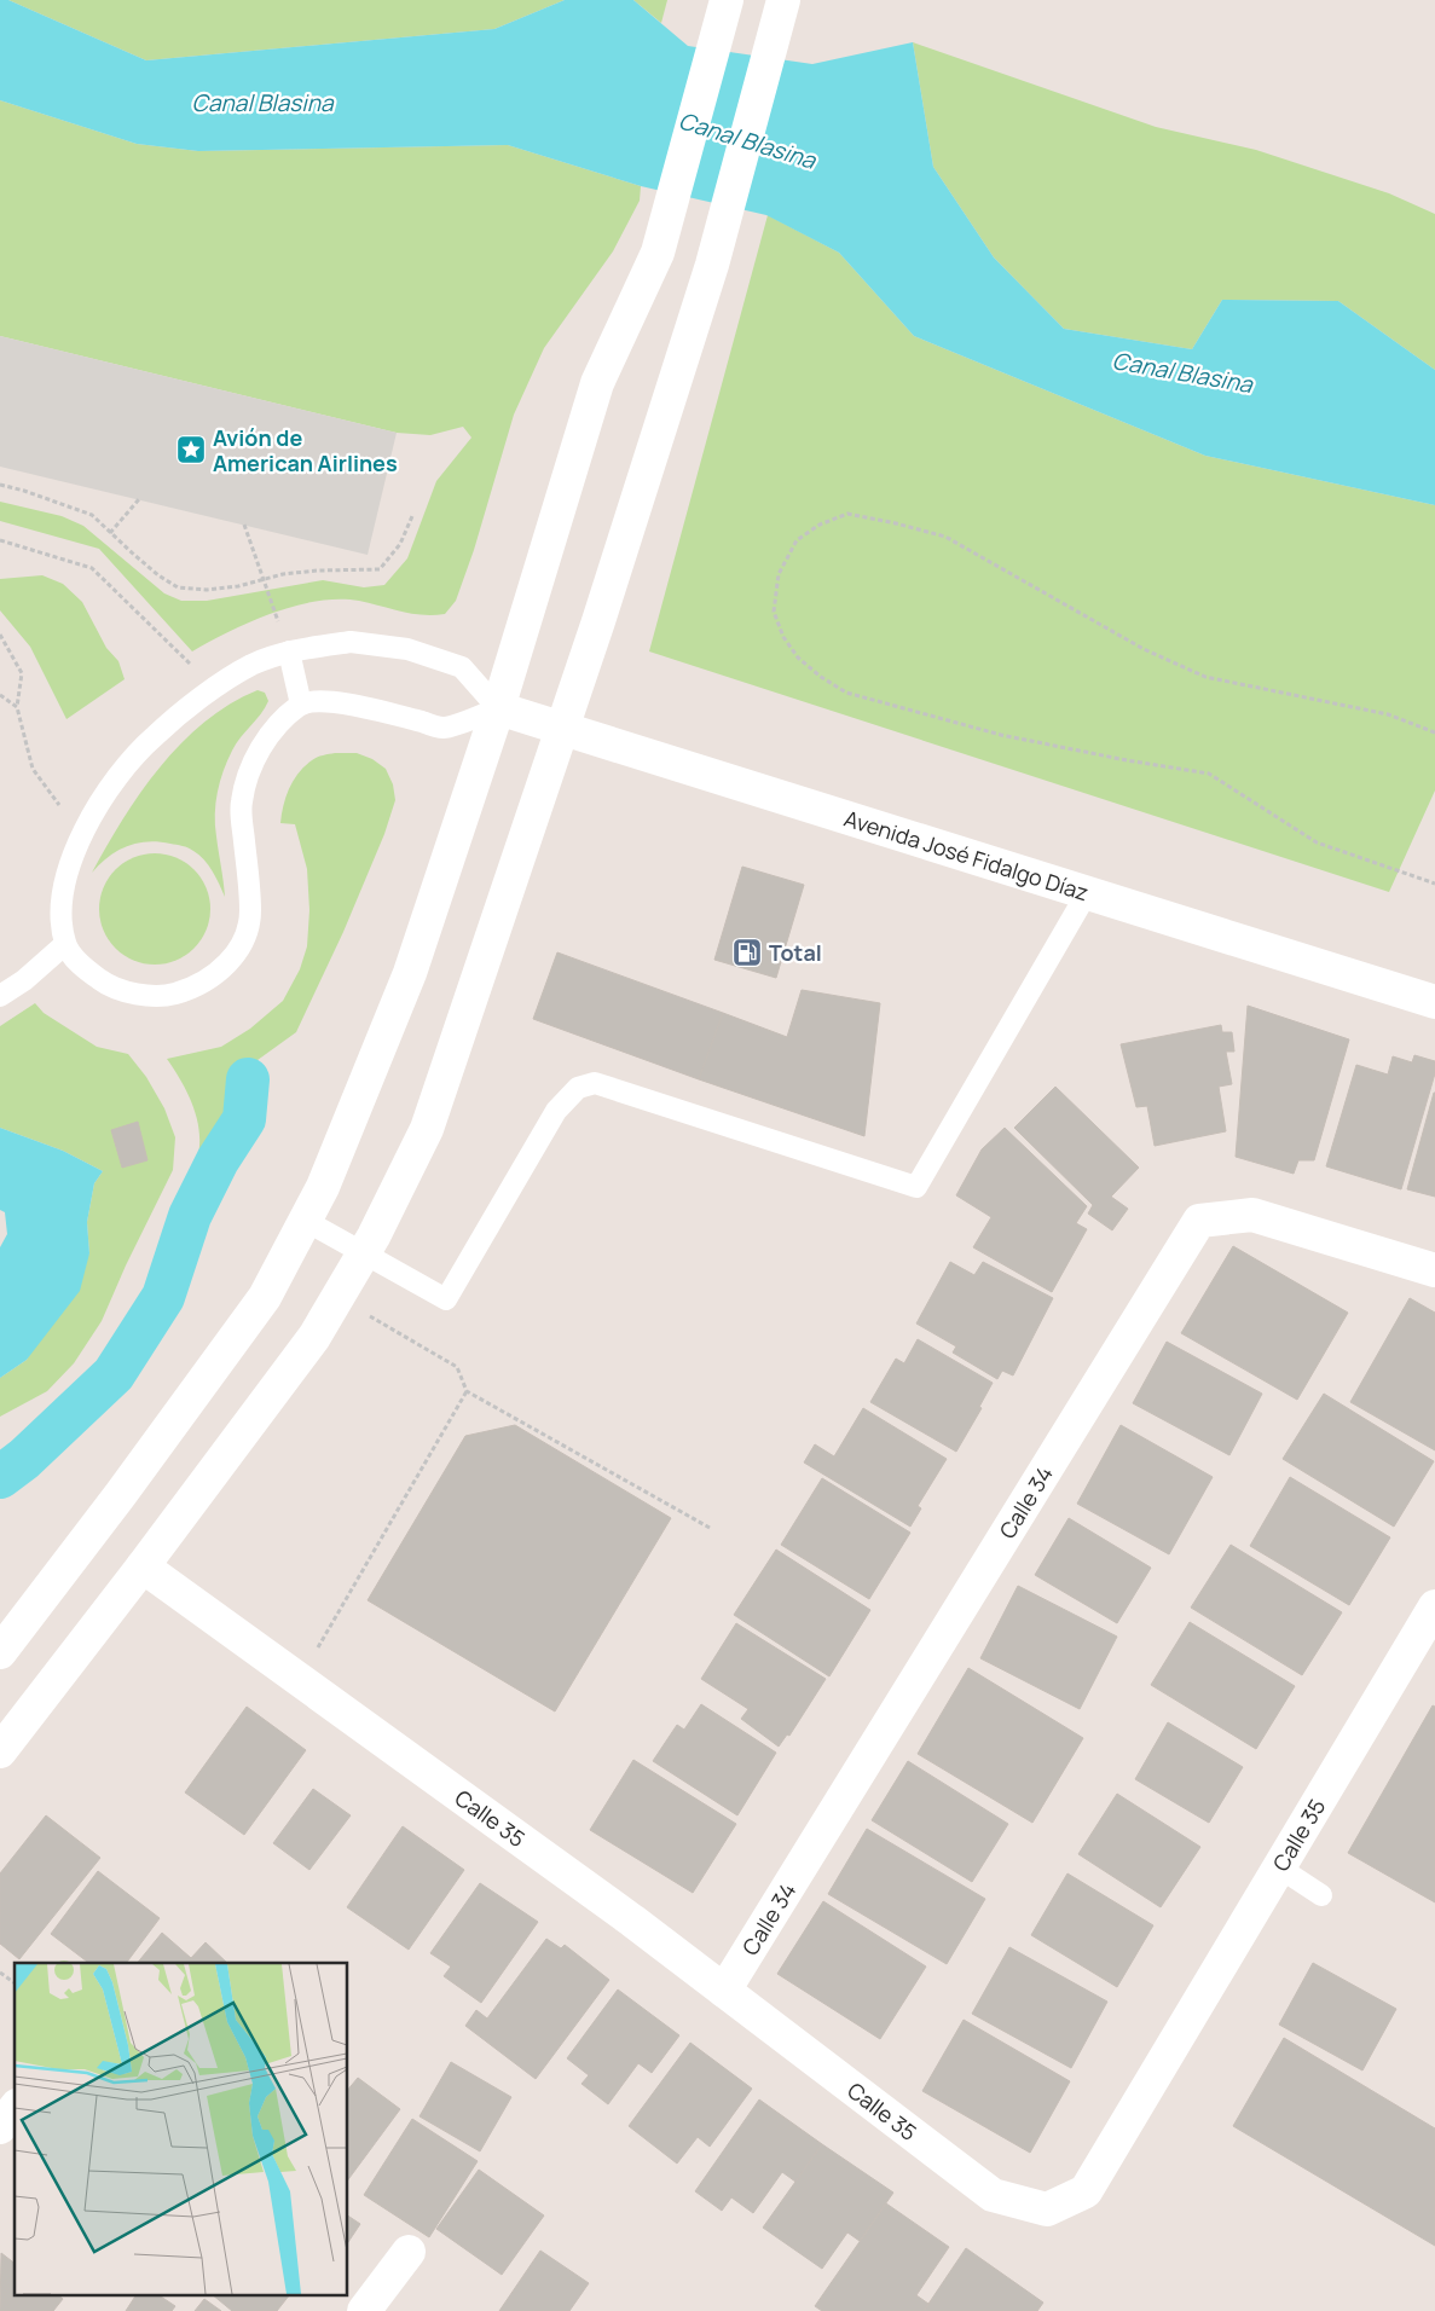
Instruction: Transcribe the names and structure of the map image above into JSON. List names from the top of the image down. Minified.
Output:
{"streets":{"street":["Avenida José Fidalgo Díaz","Calle 34","Calle 35"]},"crossings":[["Calle 34","Calle 35"]],"water":["Canal Blasina"],"places":{"place":["Avión de American Airlines"],"fuel station":["Total"]}}
